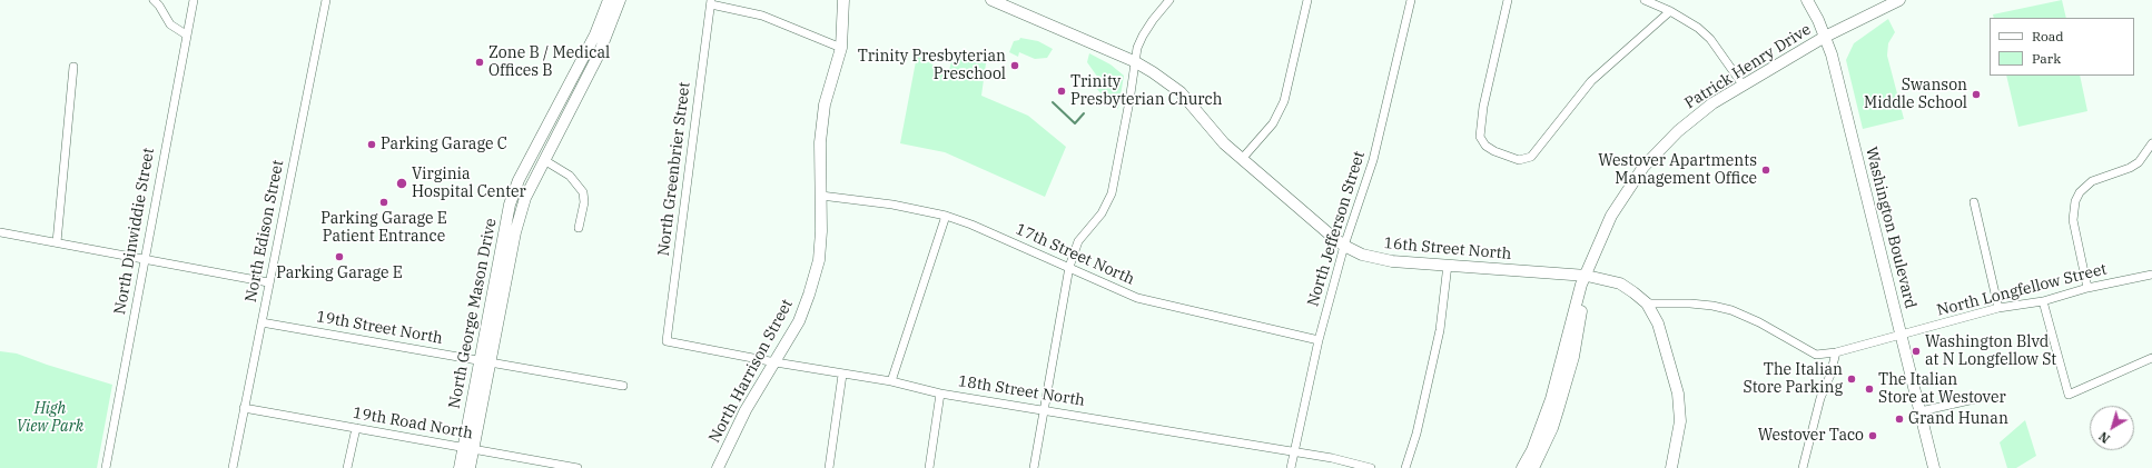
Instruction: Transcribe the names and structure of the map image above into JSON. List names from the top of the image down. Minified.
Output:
{"streets":{"street":["Patrick Henry Drive","North Greenbrier Street","Washington Boulevard","North Jefferson Street","North Dinwiddie Street","North Edison Street","16th Street North","17th Street North","North Longfellow Street","North George Mason Drive","19th Street North","North Harrison Street","18th Street North","19th Road North"]},"crossings":[["Patrick Henry Drive","Washington Boulevard"],["Patrick Henry Drive","16th Street North"],["North Greenbrier Street","18th Street North"],["Washington Boulevard","North Longfellow Street"],["North Jefferson Street","16th Street North"],["North Jefferson Street","17th Street North"],["North Jefferson Street","18th Street North"],["North Edison Street","19th Street North"],["North Edison Street","19th Road North"],["17th Street North","North Harrison Street"],["North George Mason Drive","19th Street North"],["North George Mason Drive","19th Road North"],["North Harrison Street","18th Street North"]],"parks":["High View Park"],"places":["Zone B / Medical Offices B","Trinity Presbyterian Preschool","Trinity Presbyterian Church","Swanson Middle School","Parking Garage C","Westover Apartments Management Office","Virginia Hospital Center","Parking Garage E Patient Entrance","Parking Garage E","Washington Blvd at N Longfellow St","The Italian Store Parking","The Italian Store at Westover","Grand Hunan","Westover Taco"],"legend":["Road","Park"],"north":"bottom left"}
